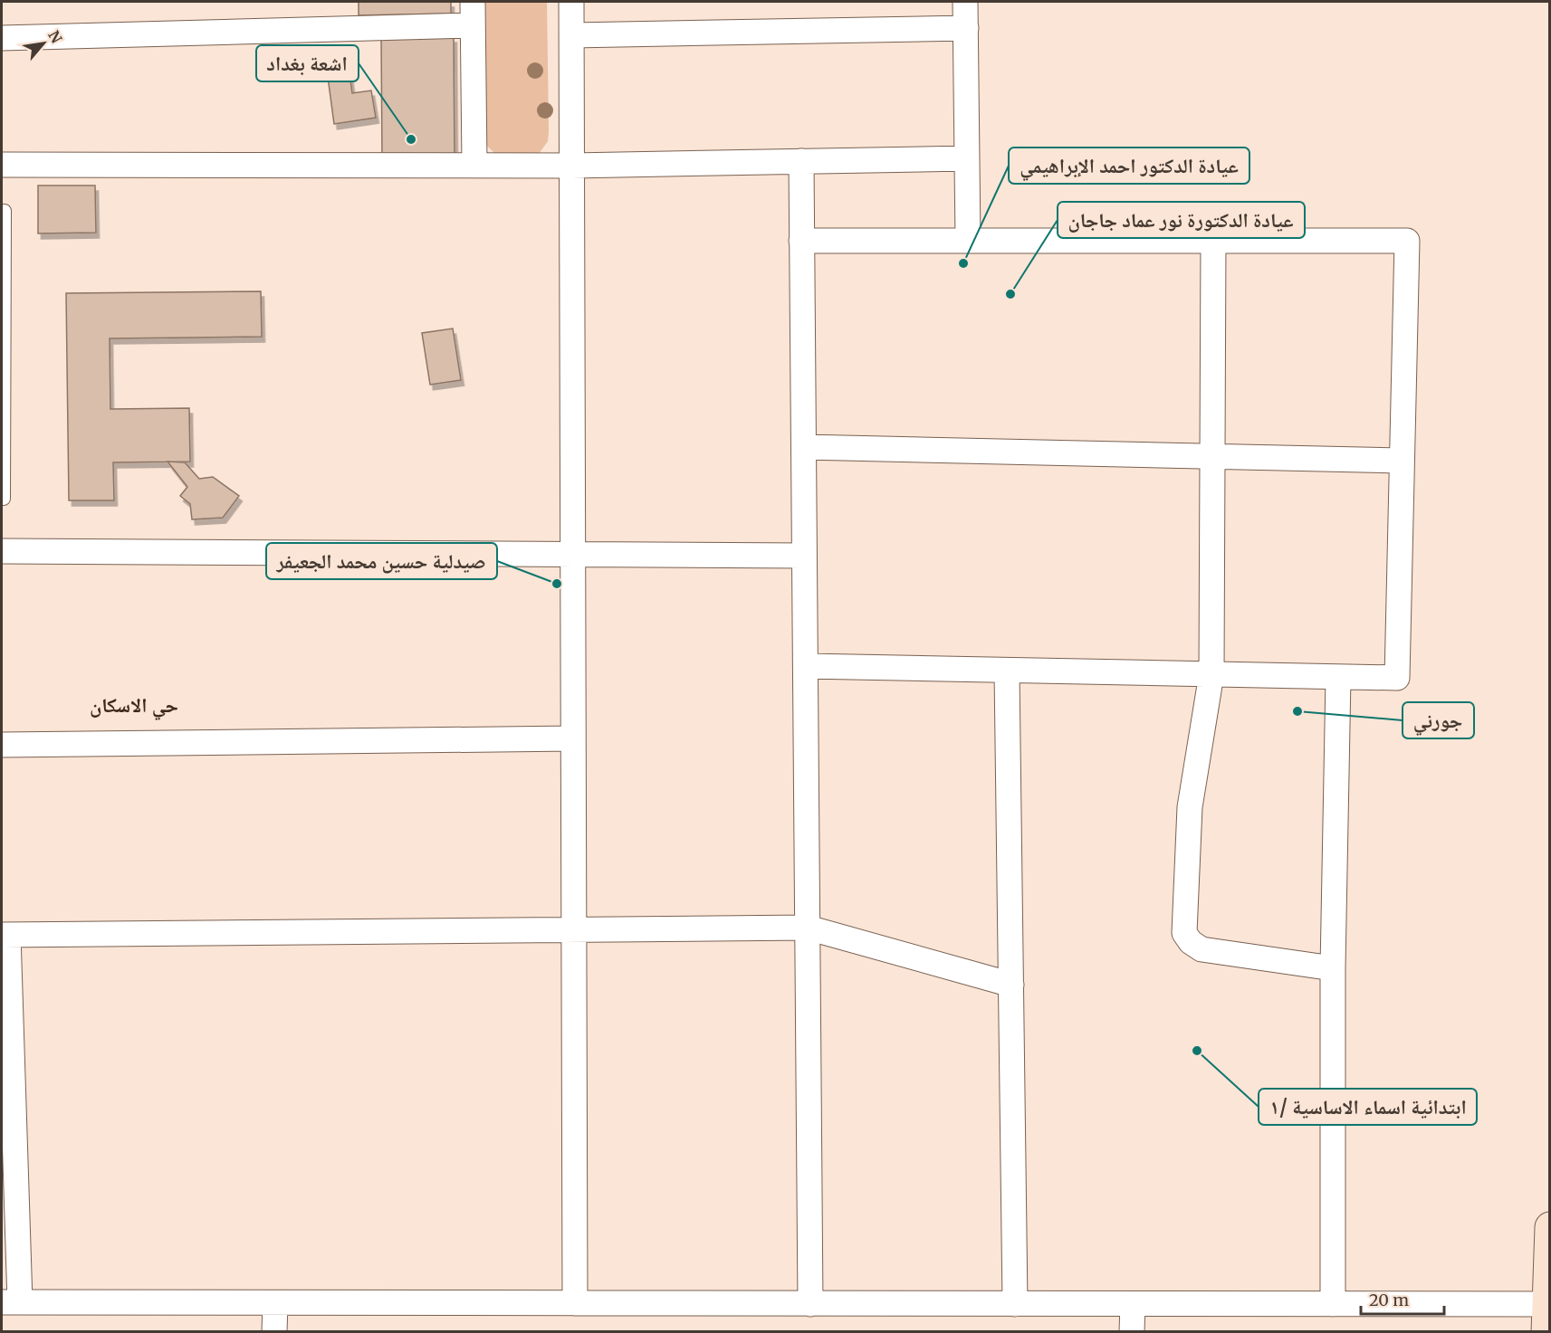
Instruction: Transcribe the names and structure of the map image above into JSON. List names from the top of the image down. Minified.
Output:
{"districts":["حي الاسكان"],"places":["اشعة بغداد","عيادة الدكتور احمد الإبراهيمي","عيادة الدكتورة نور عماد جاجان","صيدلية حسين محمد الجعيفر","جورني","ابتدائية اسماء الاساسية /١"],"scale_bar":"20 m","north":"top right"}
